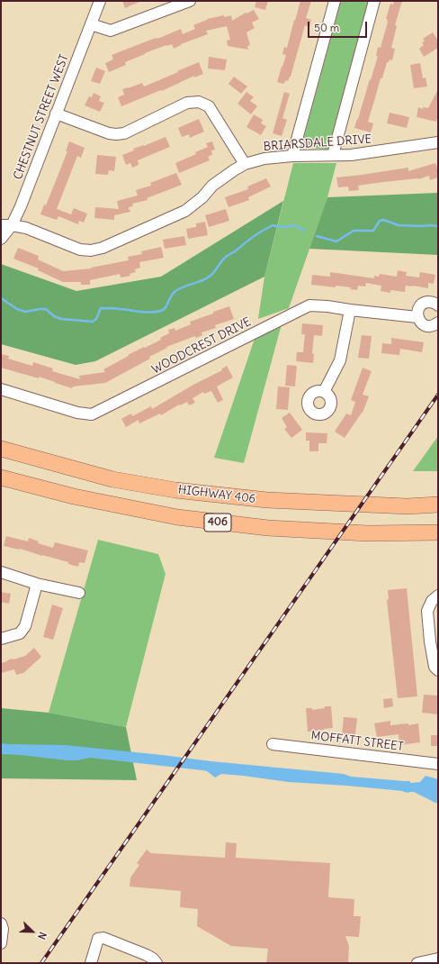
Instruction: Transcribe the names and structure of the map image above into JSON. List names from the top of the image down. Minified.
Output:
{"streets":{"highway":["HIGHWAY 406","406"],"street":["CHESTNUT STREET WEST","BRIARSDALE DRIVE","WOODCREST DRIVE","MOFFATT STREET"]},"crossings":[["CHESTNUT STREET WEST","BRIARSDALE DRIVE"]],"scale_bar":"50 m","north":"bottom right"}
